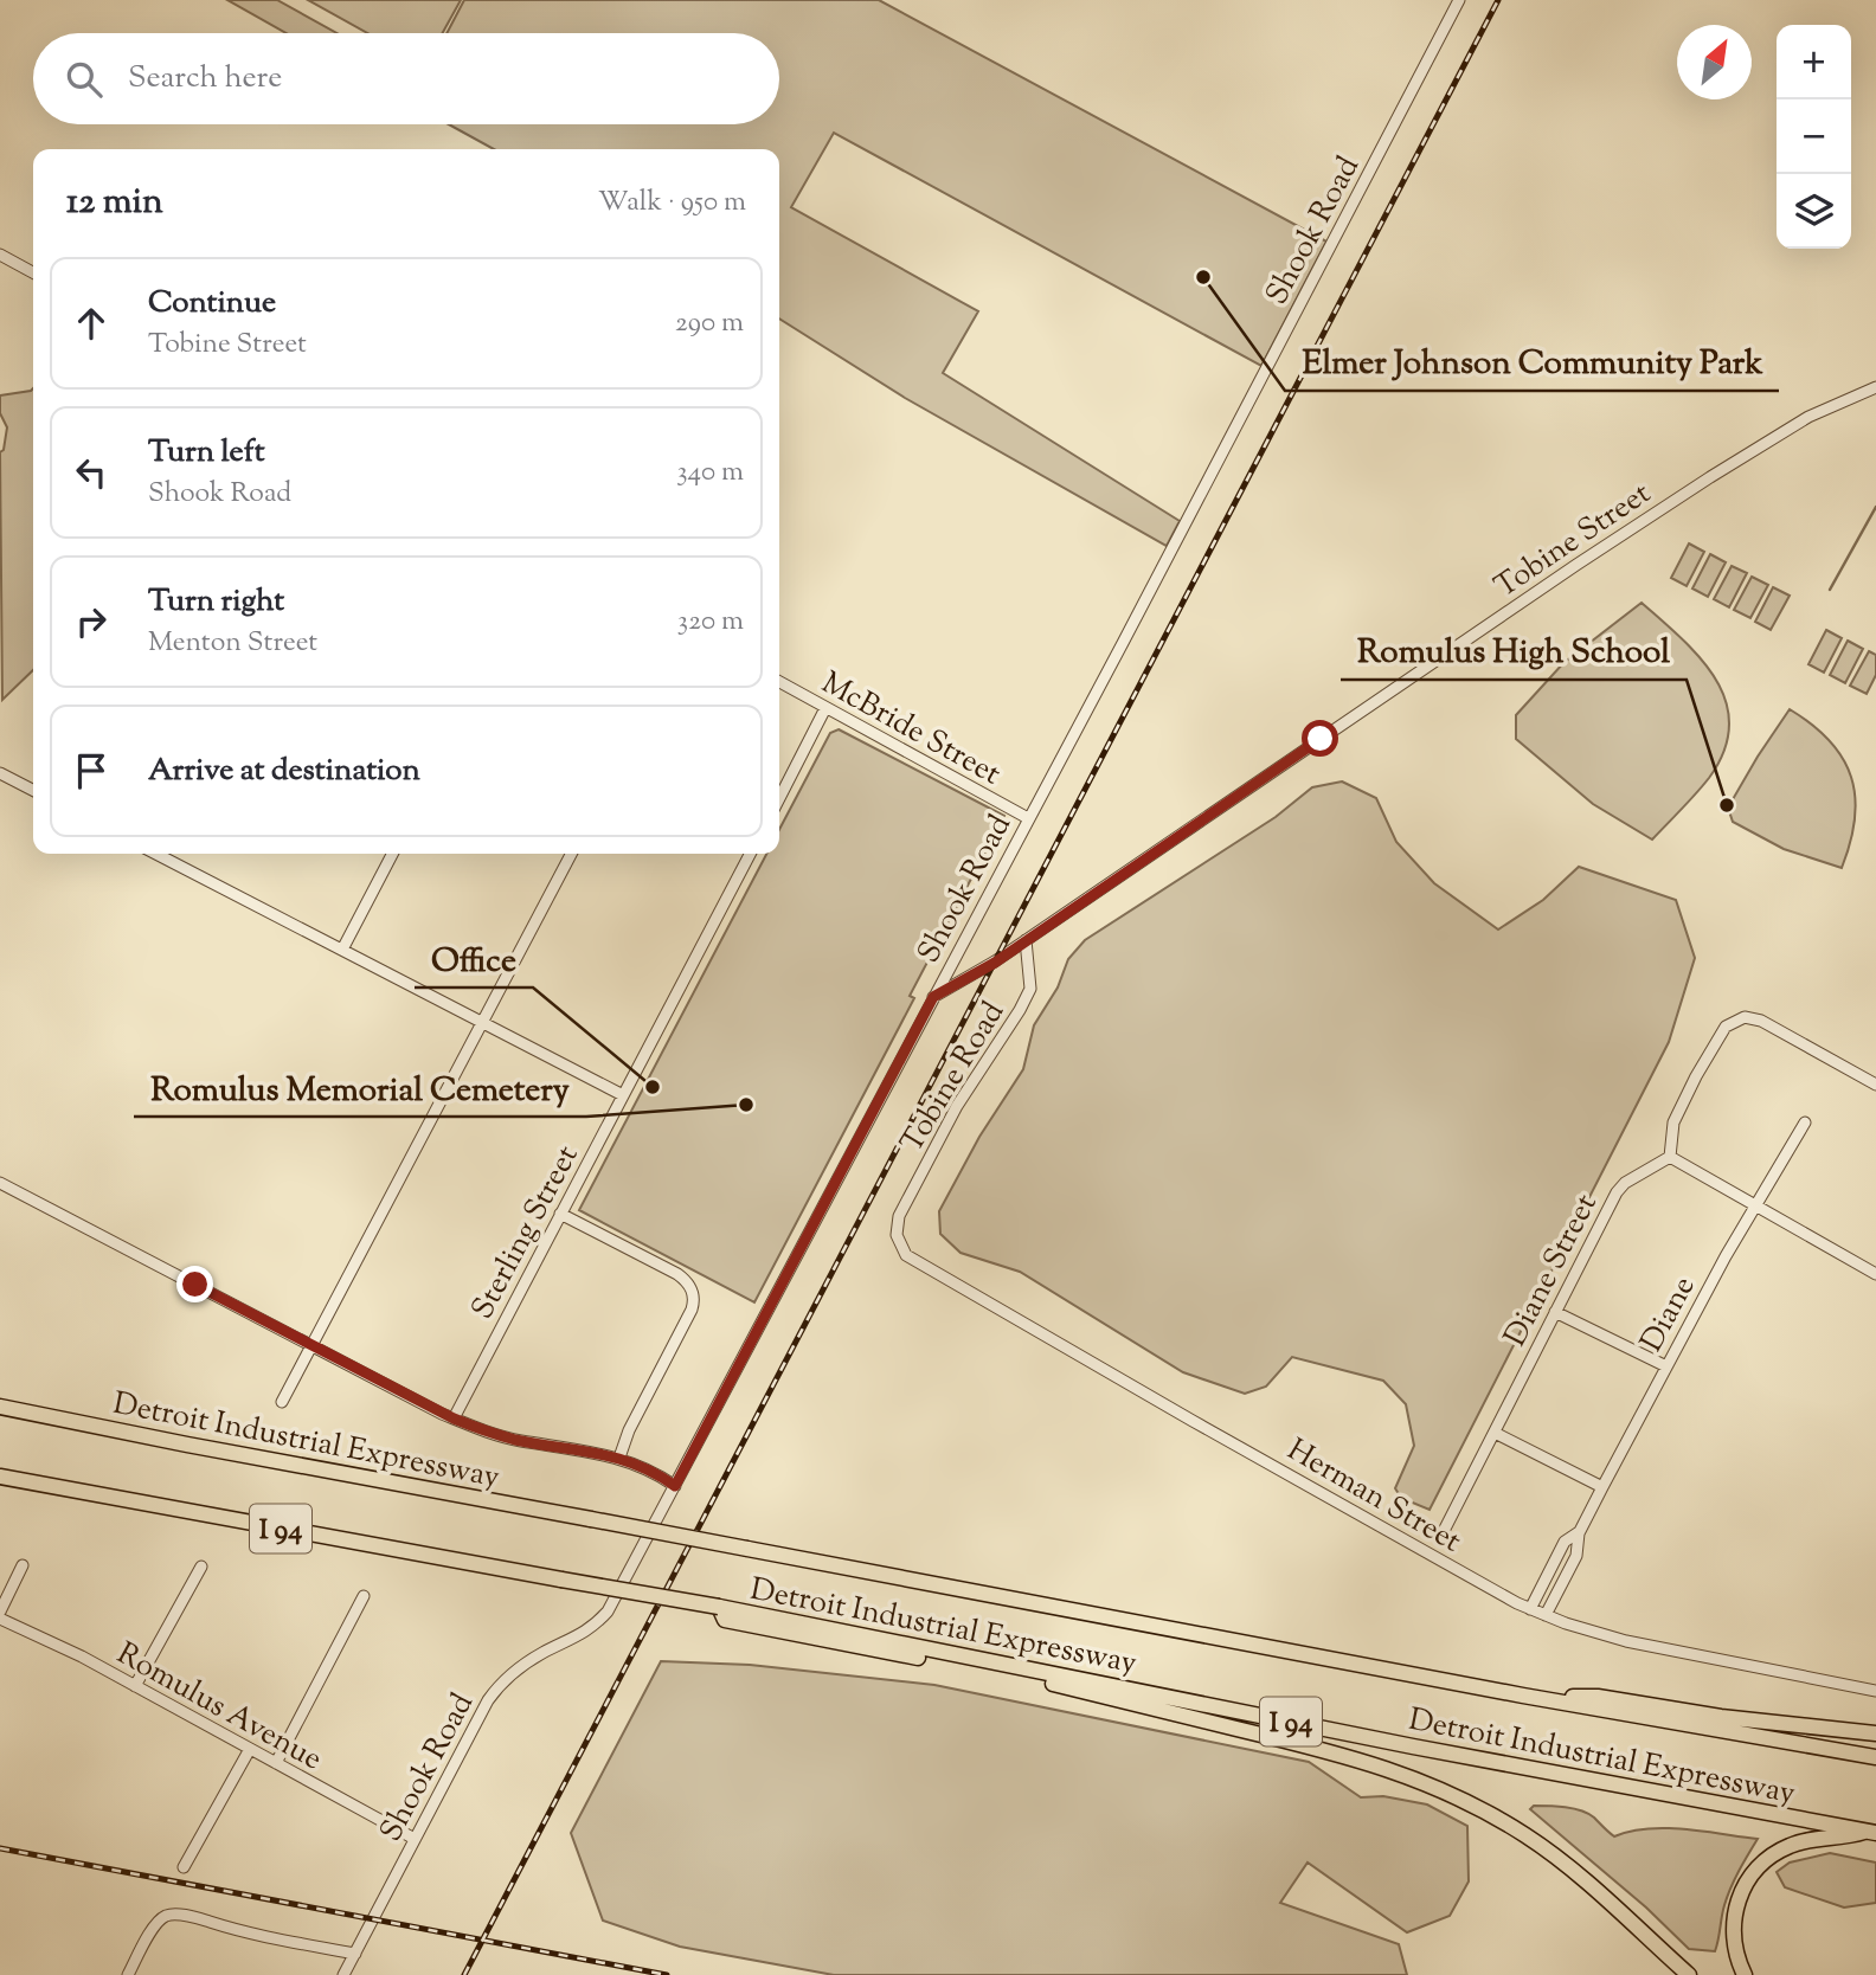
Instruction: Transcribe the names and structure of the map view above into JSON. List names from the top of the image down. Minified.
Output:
{"streets":{"highway":["Detroit Industrial Expressway","I 94"],"street":["Shook Road","Tobine Street","McBride Street","Tobine Road","Sterling Street","Diane Street","Diane","Herman Street","Romulus Avenue"]},"crossings":[["Shook Road","Tobine Street"],["Shook Road","McBride Street"],["Shook Road","Romulus Avenue"],["Tobine Street","Tobine Road"],["Tobine Road","Herman Street"],["Diane","Herman Street"]],"places":["Elmer Johnson Community Park","Romulus High School","Office","Romulus Memorial Cemetery"],"north":"top right","page":{"map_buttons":["+","−"],"search":"Search here","heading":["12 min","Walk · 950 m"],"list":[["Continue","Tobine Street","290 m"],["Turn left","Shook Road","340 m"],["Turn right","Menton Street","320 m"],"Arrive at destination"]}}
